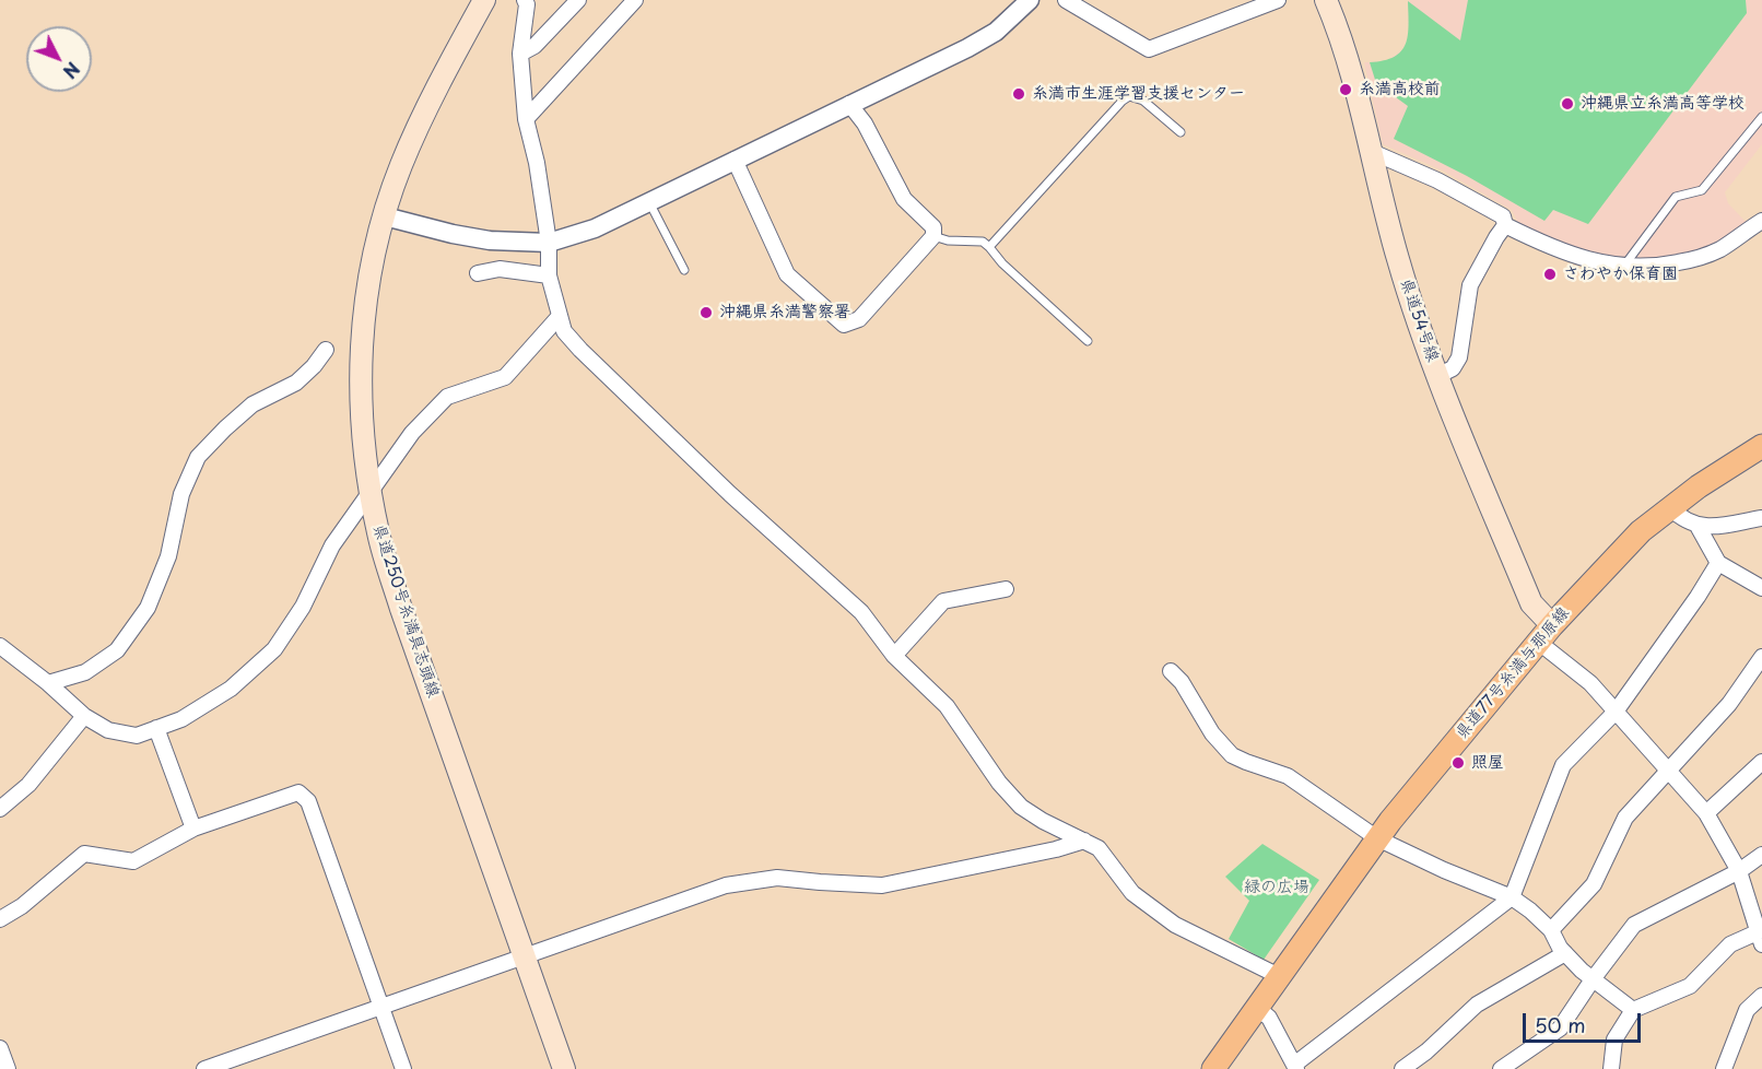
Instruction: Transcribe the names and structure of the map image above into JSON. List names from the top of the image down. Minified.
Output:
{"streets":{"main road":["県道54号線","県道250号糸満具志頭線","県道77号糸満与那原線"]},"crossings":[["県道54号線","県道77号糸満与那原線"]],"parks":["緑の広場"],"places":["糸満高校前","糸満市生涯学習支援センター","沖縄県立糸満高等学校","さわやか保育園","沖縄県糸満警察署","照屋"],"scale_bar":"50 m","north":"bottom right"}
